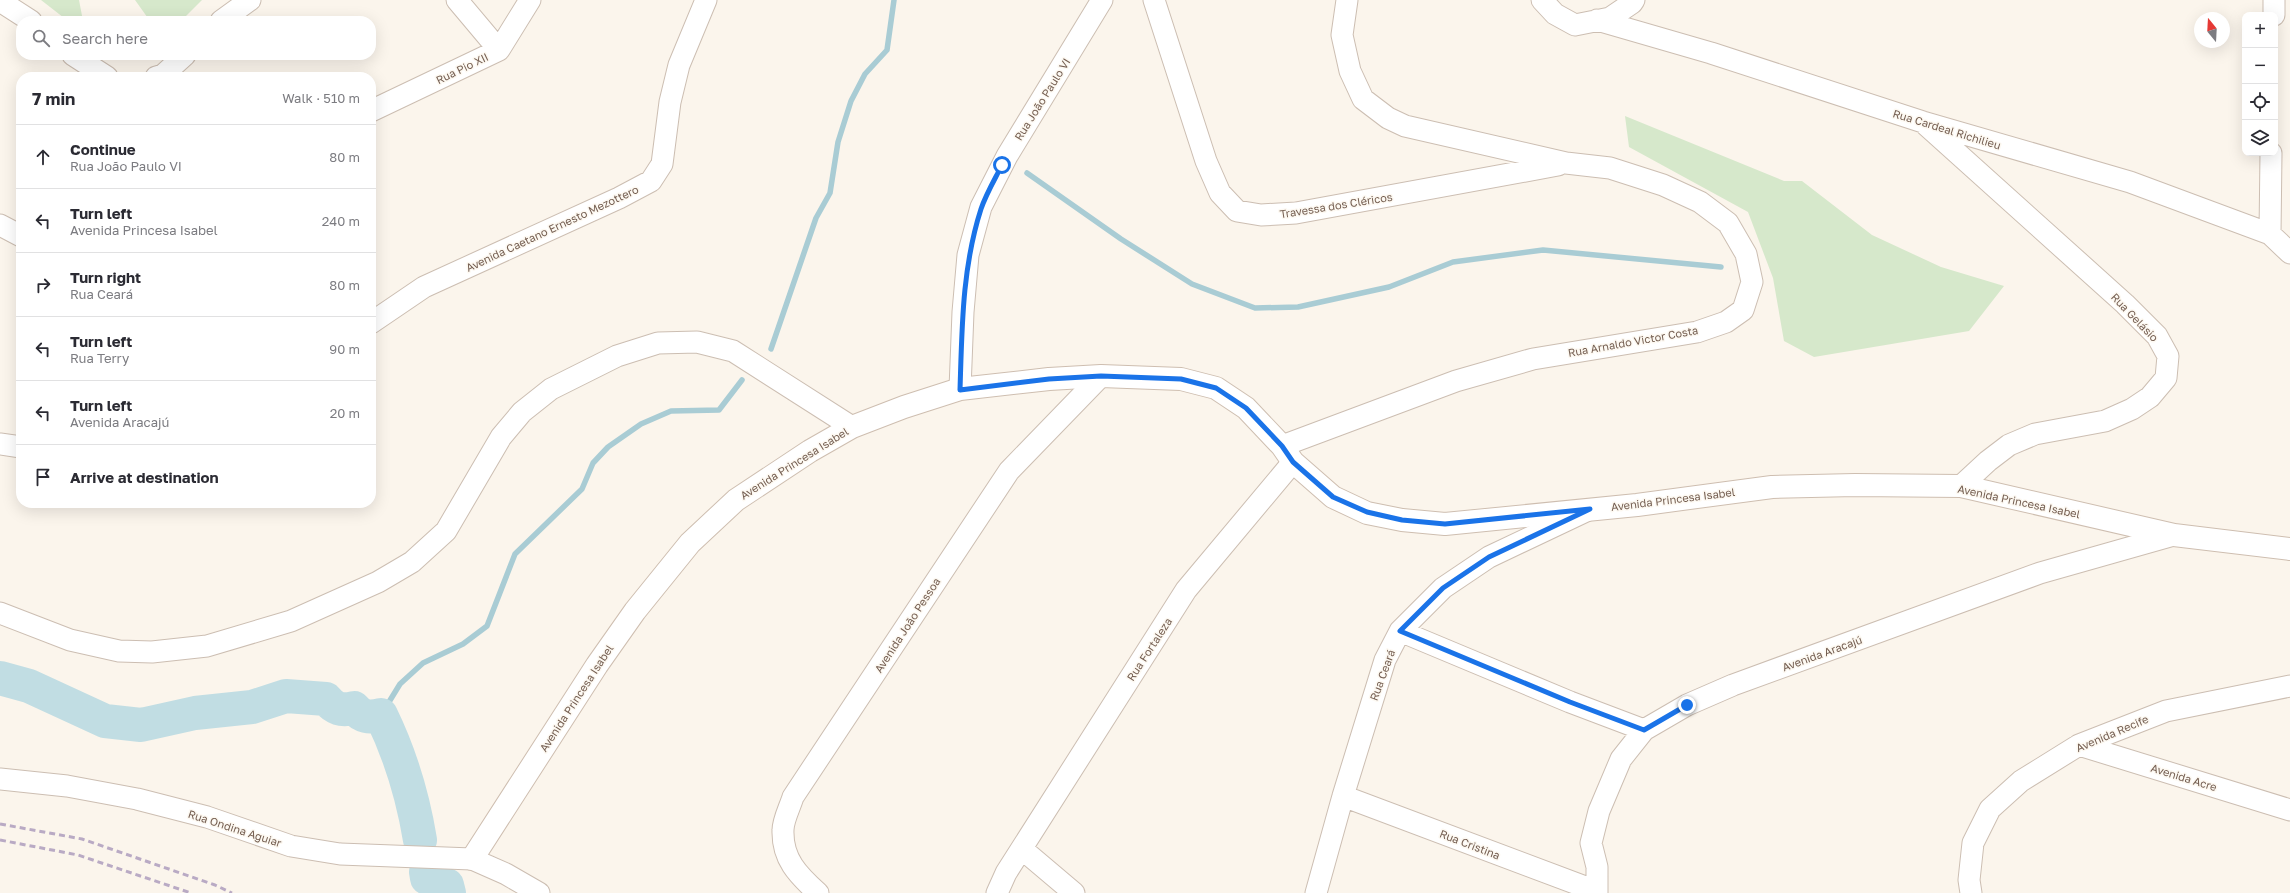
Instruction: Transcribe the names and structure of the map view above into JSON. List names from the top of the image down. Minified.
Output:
{"streets":{"street":["Rua Pio XII","Rua João Paulo VI","Rua Cardeal Richilieu","Travessa dos Cléricos","Avenida Caetano Ernesto Mezottero","Rua Gelásio","Rua Arnaldo Victor Costa","Avenida Princesa Isabel","Avenida João Pessoa","Rua Fortaleza","Avenida Aracajú","Rua Ceará","Avenida Recife","Avenida Acre","Rua Ondina Aguiar","Rua Cristina"]},"crossings":[["Rua João Paulo VI","Avenida Princesa Isabel"],["Rua Cardeal Richilieu","Rua Gelásio"],["Travessa dos Cléricos","Rua Arnaldo Victor Costa"],["Rua Gelásio","Avenida Princesa Isabel"],["Rua Arnaldo Victor Costa","Avenida Princesa Isabel"],["Rua Arnaldo Victor Costa","Rua Fortaleza"],["Avenida Princesa Isabel","Avenida João Pessoa"],["Avenida Princesa Isabel","Rua Fortaleza"],["Avenida Princesa Isabel","Avenida Aracajú"],["Avenida Princesa Isabel","Rua Ceará"],["Avenida Princesa Isabel","Rua Ondina Aguiar"],["Avenida Aracajú","Rua Cristina"],["Rua Ceará","Rua Cristina"],["Avenida Recife","Avenida Acre"]],"north":"top","page":{"map_buttons":["+","−"],"search":"Search here","heading":["7 min","Walk · 510 m"],"list":[["Continue","Rua João Paulo VI","80 m"],["Turn left","Avenida Princesa Isabel","240 m"],["Turn right","Rua Ceará","80 m"],["Turn left","Rua Terry","90 m"],["Turn left","Avenida Aracajú","20 m"],"Arrive at destination"]}}
